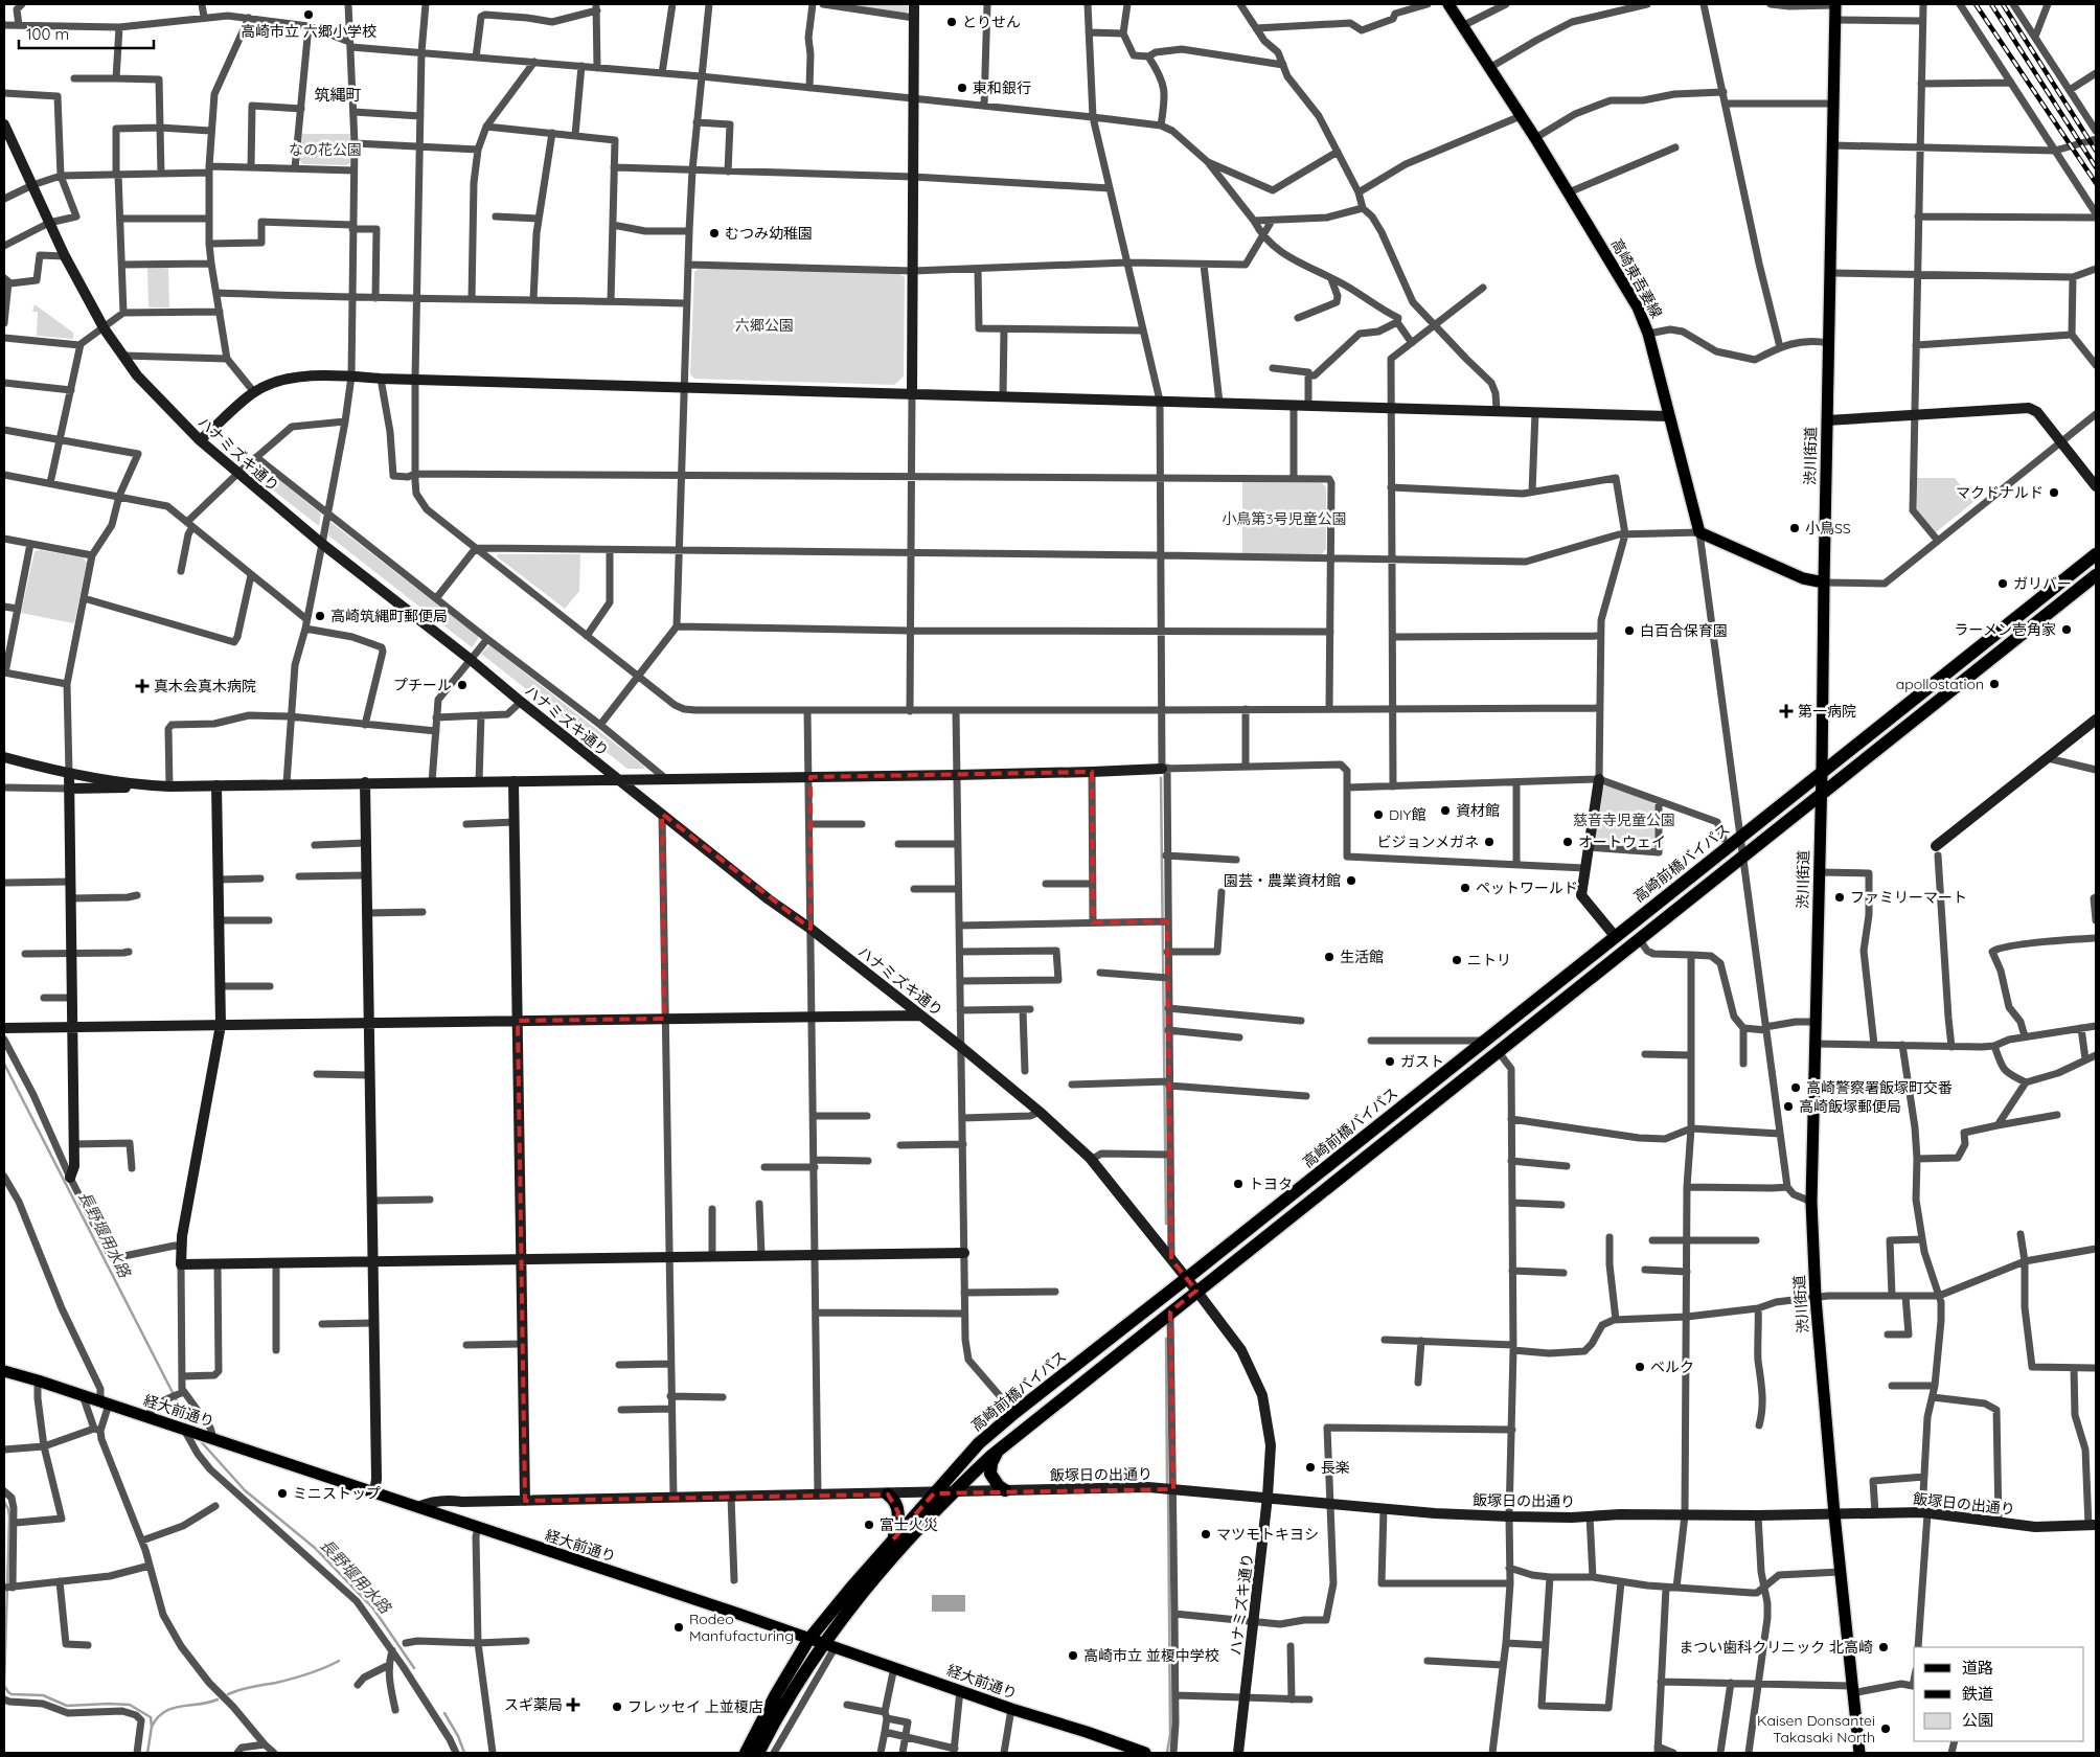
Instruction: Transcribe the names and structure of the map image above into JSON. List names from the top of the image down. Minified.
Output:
{"streets":{"highway":["高崎前橋バイパス"],"main road":["高崎東吾妻線","渋川街道","経大前通り"],"street":["ハナミズキ通り","飯塚日の出通り"]},"crossings":[["ハナミズキ通り","高崎前橋バイパス"],["ハナミズキ通り","飯塚日の出通り"],["渋川街道","高崎前橋バイパス"],["渋川街道","飯塚日の出通り"],["高崎前橋バイパス","経大前通り"],["高崎前橋バイパス","飯塚日の出通り"],["経大前通り","飯塚日の出通り"]],"districts":["筑縄町"],"water":["長野堰用水路"],"parks":["なの花公園","六郷公園","小鳥第3号児童公園","慈音寺児童公園"],"places":{"other":["高崎市立 六郷小学校","とりせん","東和銀行","むつみ幼稚園","マクドナルド","小鳥SS","ガリバー","高崎筑縄町郵便局","ラーメン壱角家","白百合保育園","apollostation","プチール","資材館","DIY館","ビジョンメガネ","オートウェイ","園芸・農業資材館","ペットワールド","ファミリーマート","生活館","ニトリ","ガスト","高崎警察署飯塚町交番","高崎飯塚郵便局","トヨタ","ベルク","長楽","ミニストップ","富士火災","マツモトキヨシ","Rodeo Manfufacturing","まつい歯科クリニック 北高崎","高崎市立 並榎中学校","フレッセイ 上並榎店","Kaisen Donsantei Takasaki North"],"health":["真木会真木病院","第一病院","スギ薬局"]},"legend":["道路","鉄道","公園"],"scale_bar":"100 m"}
